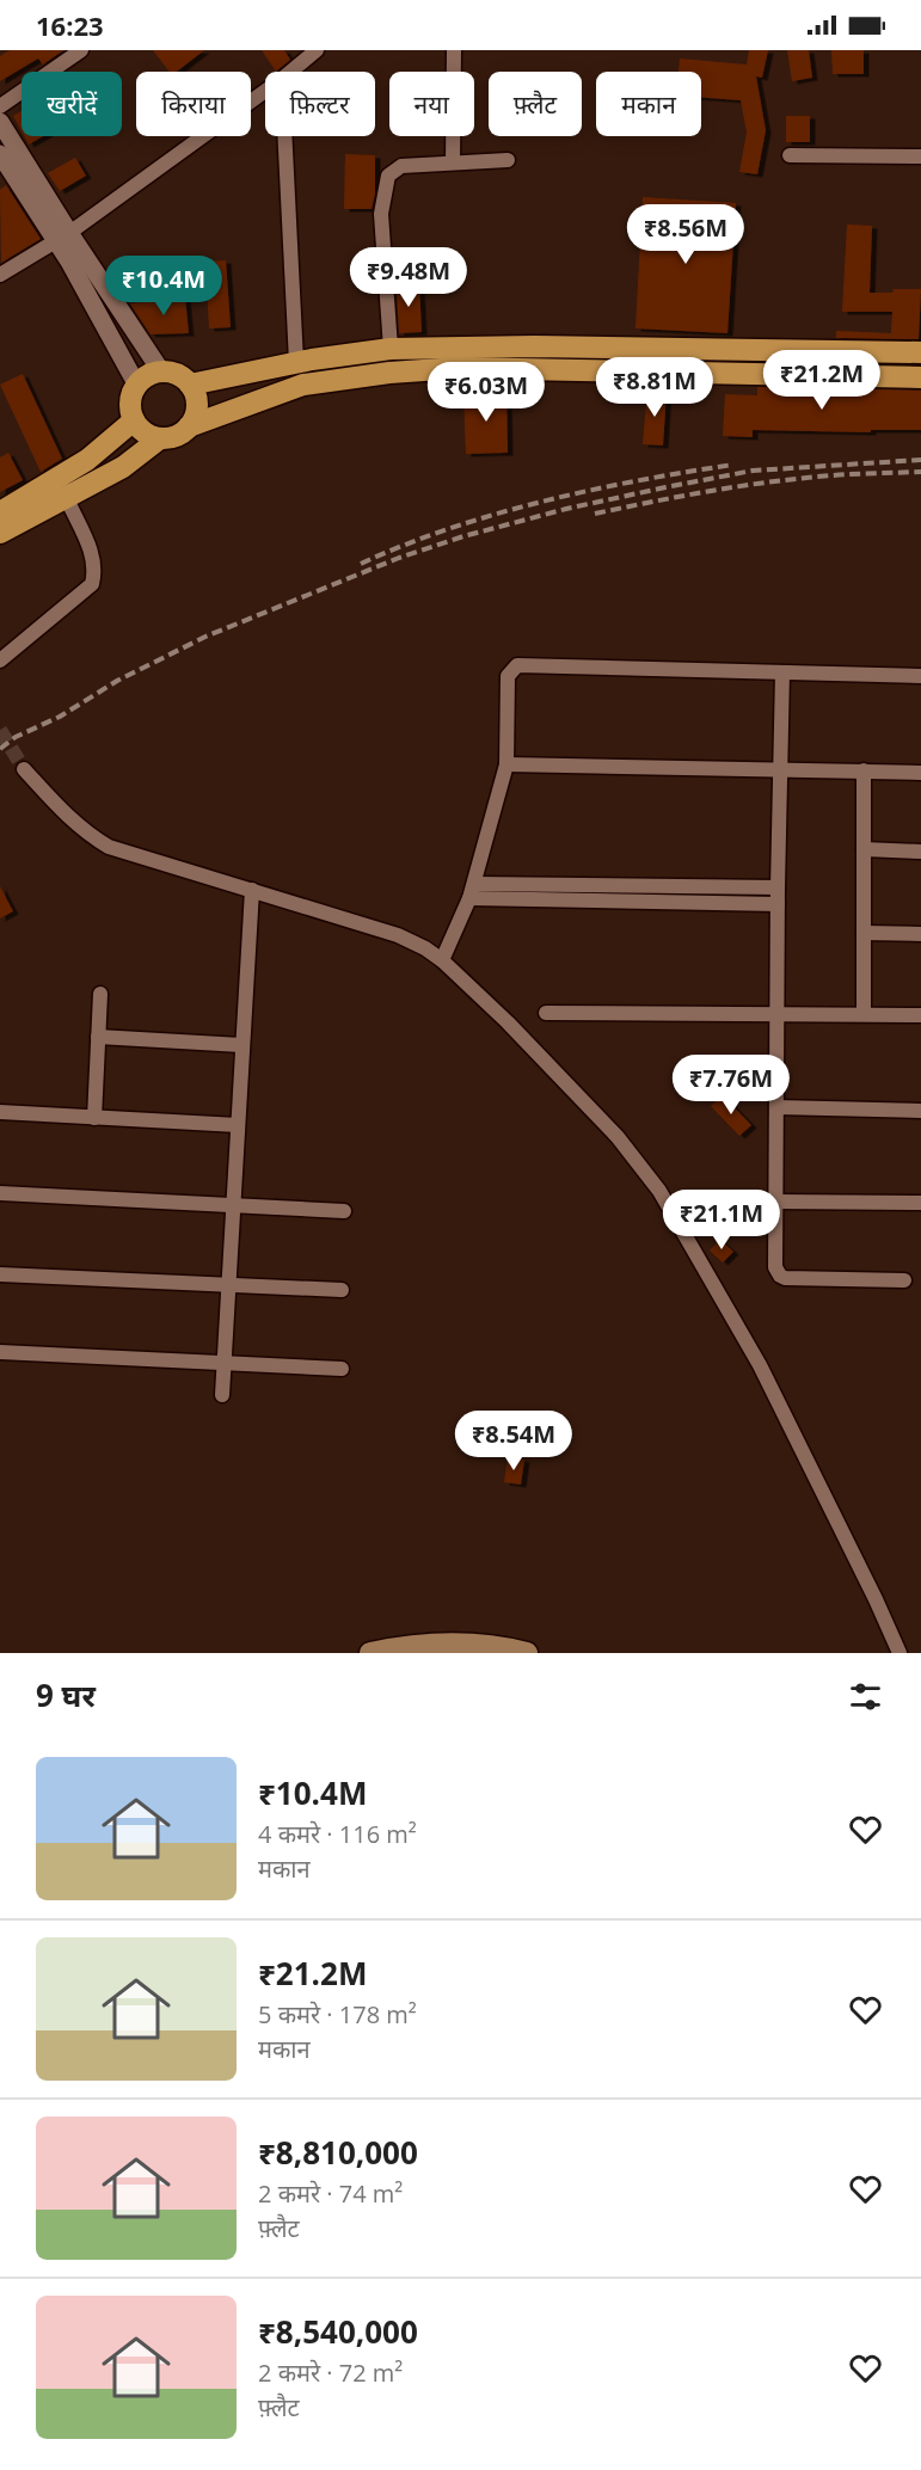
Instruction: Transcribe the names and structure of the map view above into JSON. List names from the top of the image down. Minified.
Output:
{"page":{"status":"16:23","chip":["खरीदें","किराया","फ़िल्टर","नया","फ़्लैट","मकान"],"price":["₹8.56M","₹9.48M","₹10.4M","₹21.2M","₹8.81M","₹6.03M","₹7.76M","₹21.1M","₹8.54M"],"heading":"9 घर","list":[{"name":"₹10.4M","note":"4 कमरे · 116 m² · मकान"},{"name":"₹21.2M","note":"5 कमरे · 178 m² · मकान"},{"name":"₹8,810,000","note":"2 कमरे · 74 m² · फ़्लैट"},{"name":"₹8,540,000","note":"2 कमरे · 72 m² · फ़्लैट"}]}}
